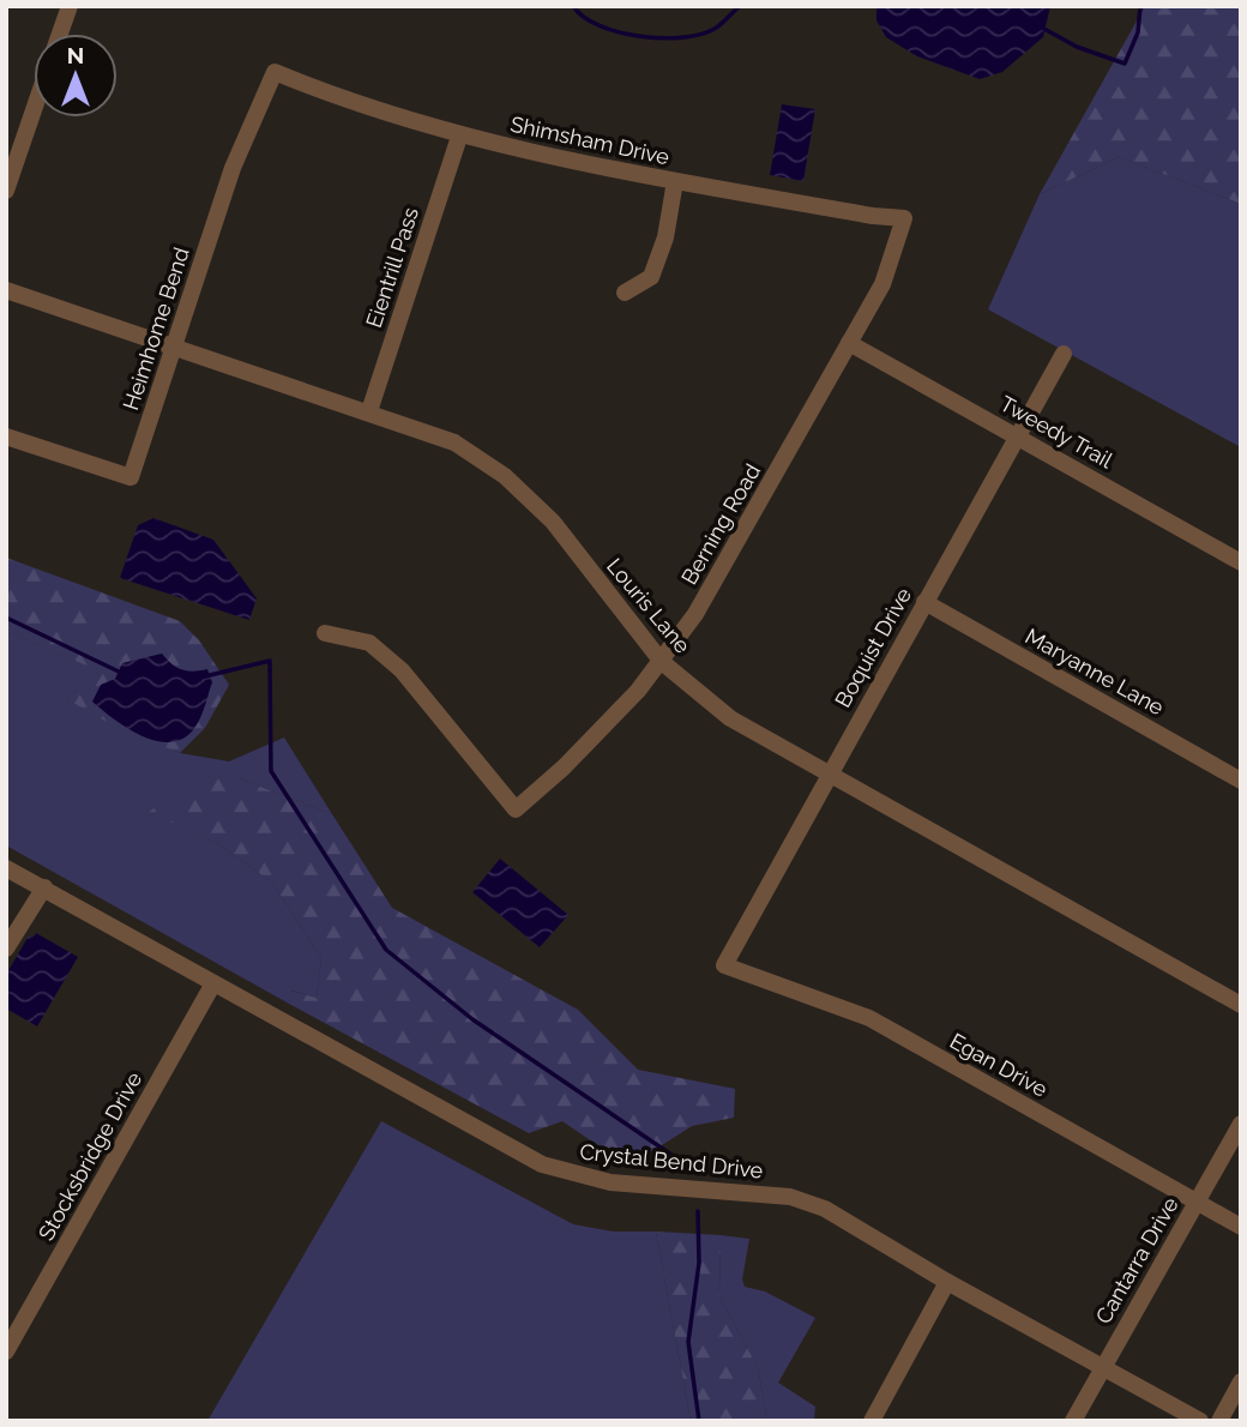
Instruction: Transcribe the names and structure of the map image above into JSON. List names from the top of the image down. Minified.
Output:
{"streets":{"street":["Shimsham Drive","Eientrill Pass","Heimhome Bend","Tweedy Trail","Berning Road","Louris Lane","Boquist Drive","Maryanne Lane","Egan Drive","Stocksbridge Drive","Crystal Bend Drive","Cantarra Drive"]},"crossings":[["Shimsham Drive","Eientrill Pass"],["Shimsham Drive","Heimhome Bend"],["Shimsham Drive","Berning Road"],["Eientrill Pass","Louris Lane"],["Heimhome Bend","Louris Lane"],["Tweedy Trail","Berning Road"],["Tweedy Trail","Boquist Drive"],["Berning Road","Louris Lane"],["Louris Lane","Boquist Drive"],["Boquist Drive","Maryanne Lane"],["Boquist Drive","Egan Drive"],["Egan Drive","Cantarra Drive"],["Stocksbridge Drive","Crystal Bend Drive"],["Crystal Bend Drive","Cantarra Drive"]],"north":"top"}
